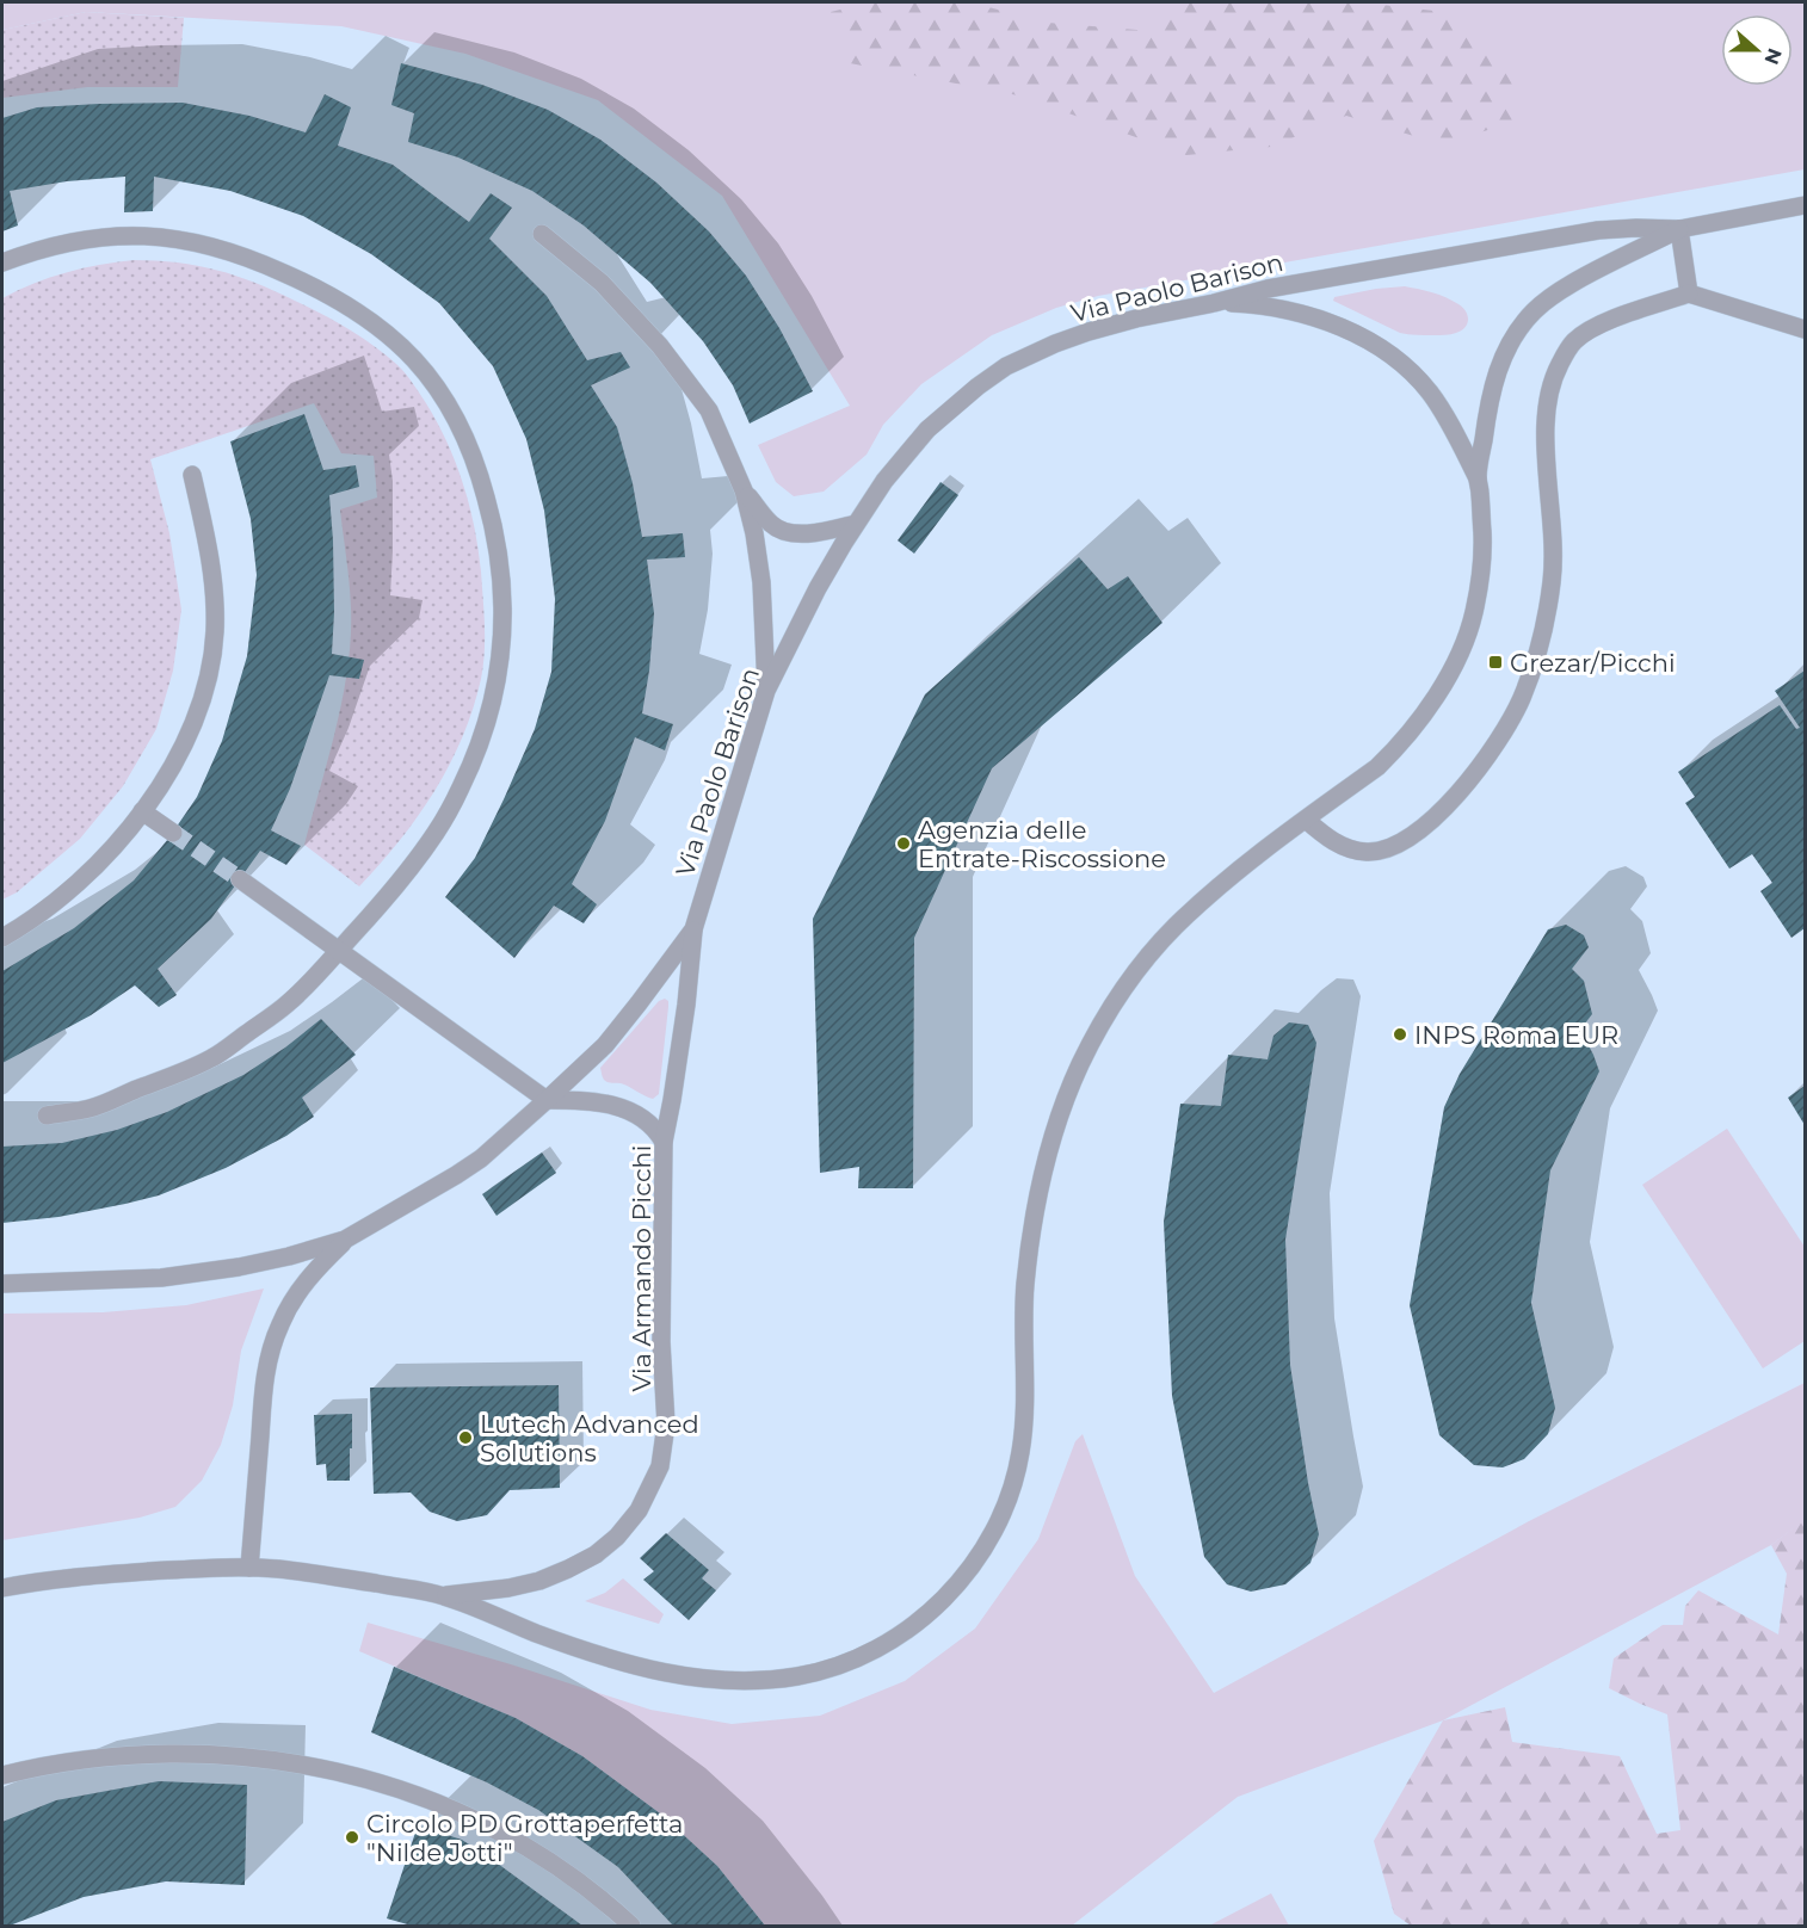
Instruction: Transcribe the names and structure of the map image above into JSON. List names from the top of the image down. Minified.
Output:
{"streets":{"street":["Via Paolo Barison","Via Armando Picchi"]},"crossings":[["Via Paolo Barison","Via Armando Picchi"]],"places":{"transit":["Grezar/Picchi"],"other":["Agenzia delle Entrate-Riscossione","INPS Roma EUR","Lutech Advanced Solutions","Circolo PD Grottaperfetta \"Nilde Jotti\""]},"north":"right"}
